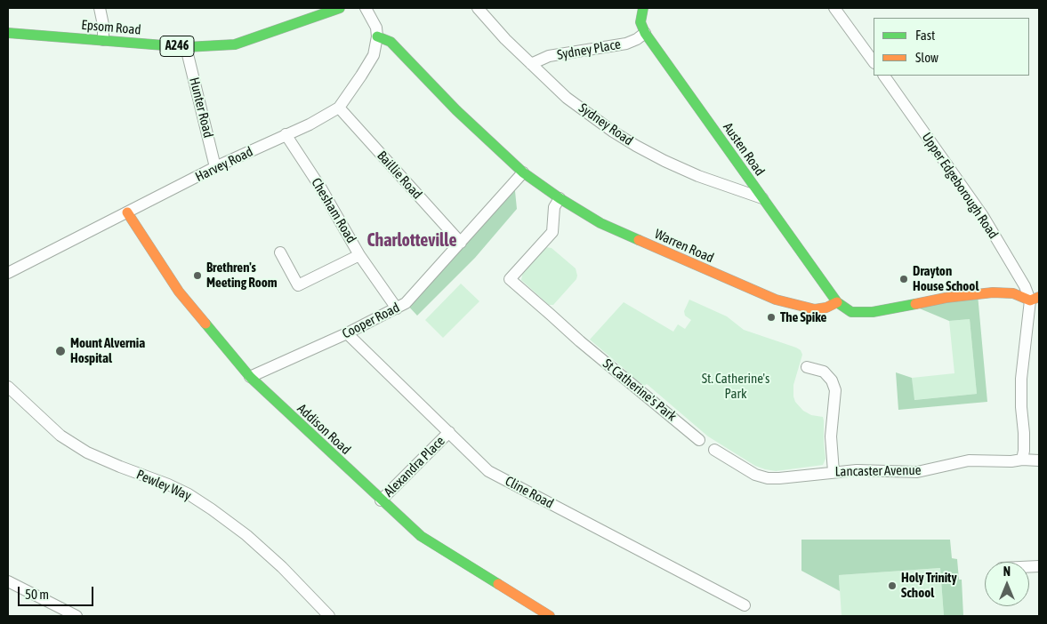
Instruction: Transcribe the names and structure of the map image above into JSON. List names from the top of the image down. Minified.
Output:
{"streets":{"street":["Epsom Road","A246","Sydney Place","Hunter Road","Sydney Road","Austen Road","Harvey Road","Baillie Road","Upper Edgeborough Road","Chesham Road","Warren Road","Cooper Road","St Catherine's Park","Addison Road","Alexandra Place","Lancaster Avenue","Pewley Way","Cline Road"]},"crossings":[["Epsom Road","Hunter Road"],["Sydney Place","Sydney Road"],["Sydney Place","Austen Road"],["Hunter Road","Harvey Road"],["Sydney Road","Austen Road"],["Austen Road","Warren Road"],["Harvey Road","Baillie Road"],["Harvey Road","Chesham Road"],["Harvey Road","Warren Road"],["Harvey Road","Addison Road"],["Baillie Road","Cooper Road"],["Chesham Road","Cooper Road"],["Warren Road","Cooper Road"],["Warren Road","St Catherine's Park"],["Cooper Road","Addison Road"],["Cooper Road","Cline Road"],["Addison Road","Alexandra Place"],["Alexandra Place","Cline Road"]],"districts":["Charlotteville"],"parks":["St. Catherine's Park"],"places":["Brethren's Meeting Room","Drayton House School","The Spike","Mount Alvernia Hospital","Holy Trinity School"],"legend":["Fast","Slow"],"scale_bar":"50 m","north":"top"}
